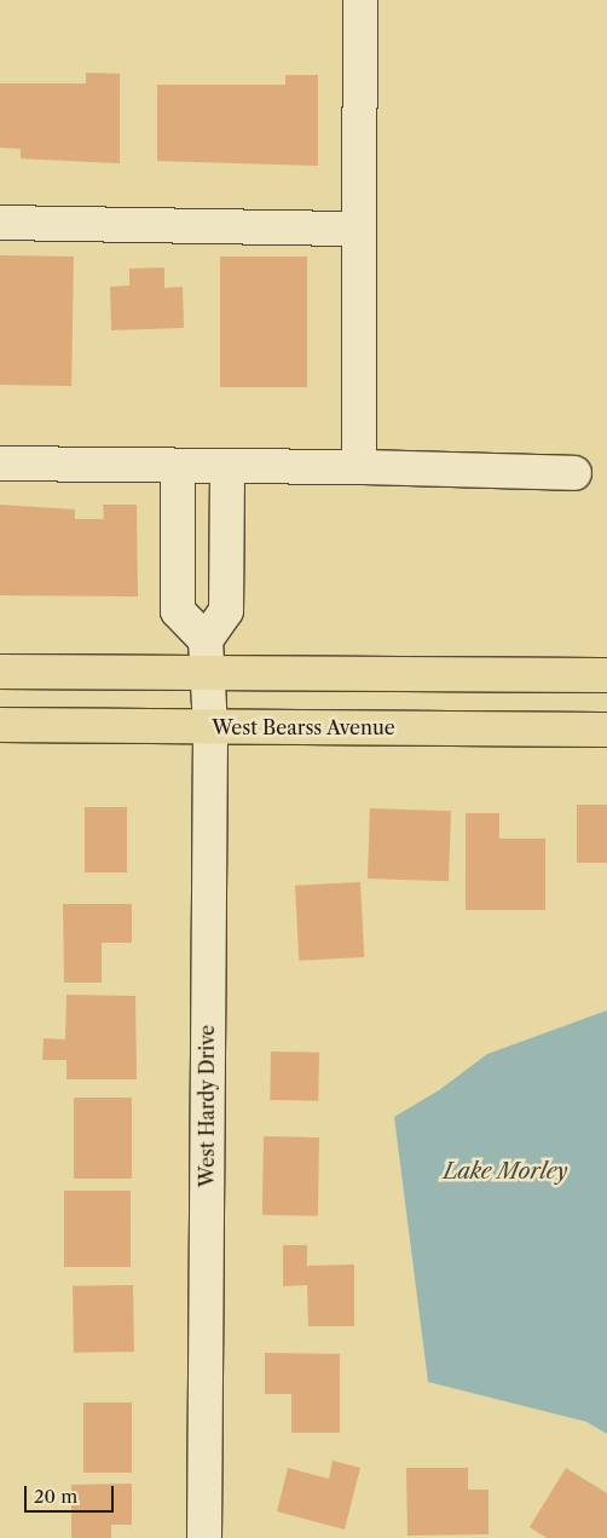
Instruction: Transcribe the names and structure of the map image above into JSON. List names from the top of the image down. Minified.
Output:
{"streets":{"main road":["West Bearss Avenue"],"street":["West Hardy Drive"]},"crossings":[["West Bearss Avenue","West Hardy Drive"]],"water":["Lake Morley"],"scale_bar":"20 m"}
